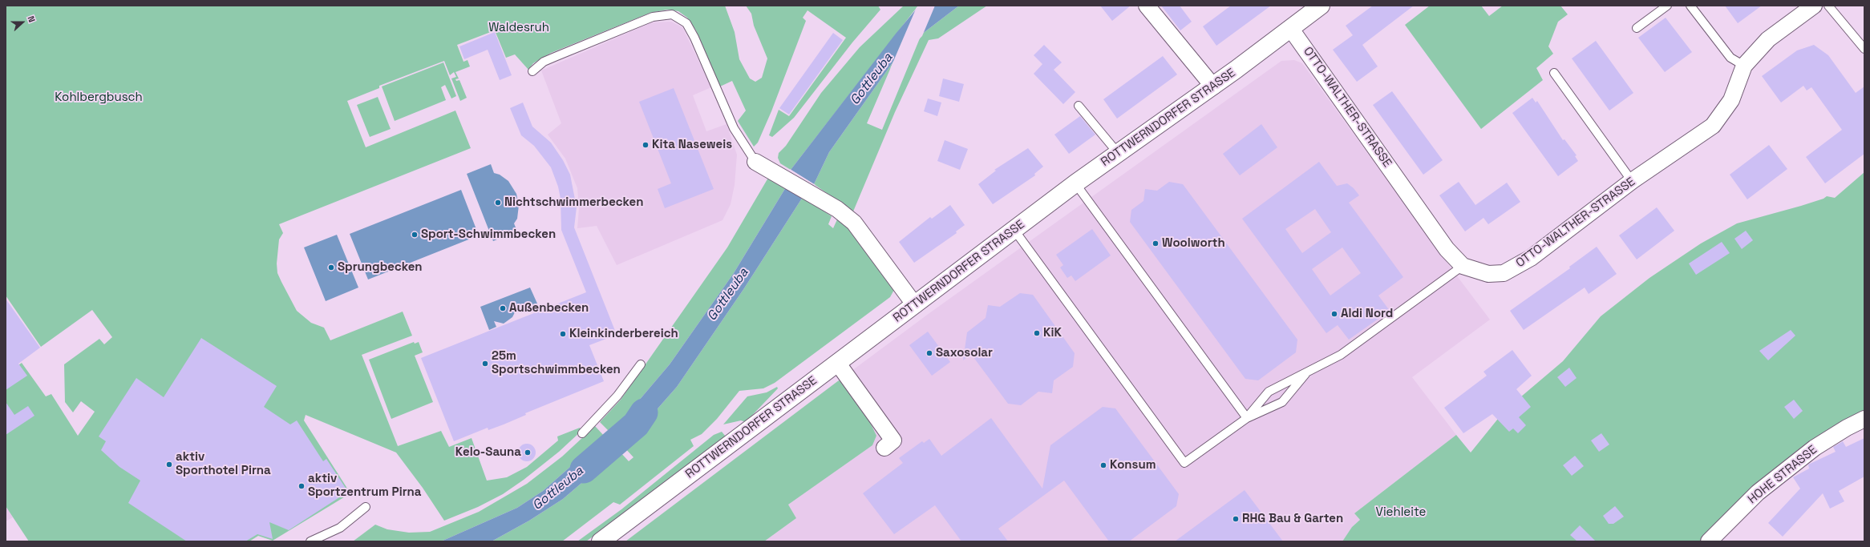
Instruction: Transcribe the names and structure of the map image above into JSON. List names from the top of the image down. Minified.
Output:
{"streets":{"main road":["ROTTWERNDORFER STRASSE"],"street":["OTTO-WALTHER-STRASSE","HOHE STRASSE"]},"crossings":[["OTTO-WALTHER-STRASSE","ROTTWERNDORFER STRASSE"]],"water":["Gottleuba"],"parks":["Waldesruh","Kohlbergbusch","Viehleite"],"places":["Kita Naseweis","Nichtschwimmerbecken","Sport-Schwimmbecken","Woolworth","Sprungbecken","Außenbecken","Aldi Nord","KiK","Kleinkinderbereich","Saxosolar","25m Sportschwimmbecken","Kelo-Sauna","aktiv Sporthotel Pirna","Konsum","aktiv Sportzentrum Pirna","RHG Bau & Garten"],"north":"right"}
